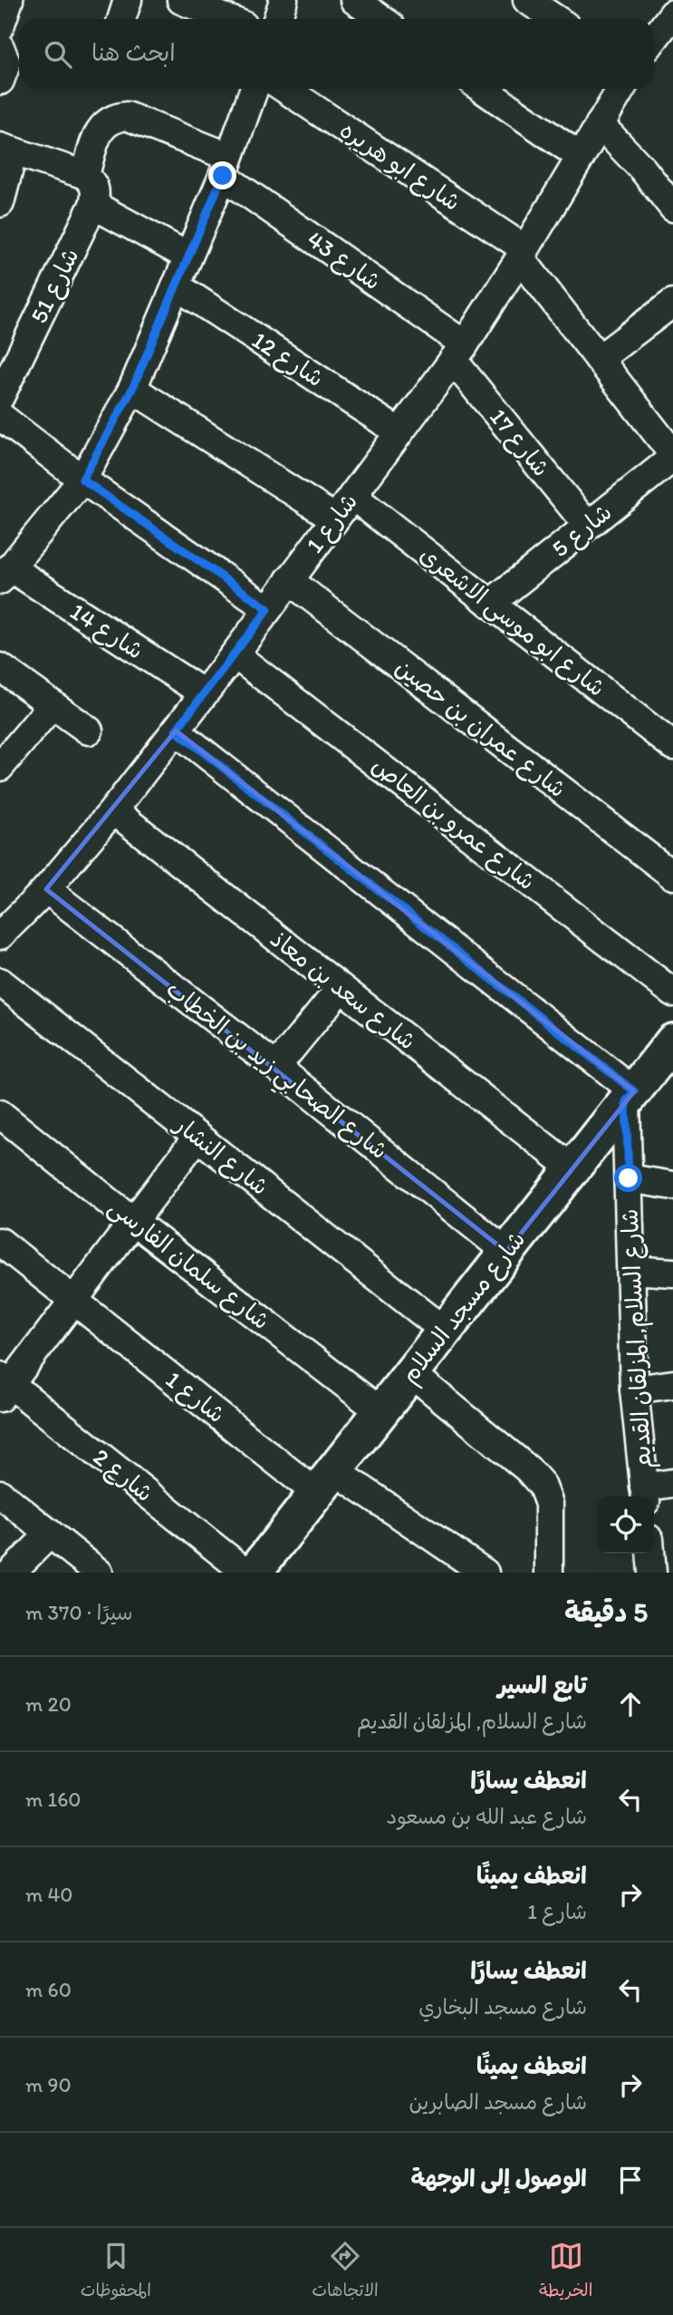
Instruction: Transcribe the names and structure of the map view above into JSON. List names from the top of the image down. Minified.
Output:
{"streets":{"street":["شارع ابو هريره","شارع 43","شارع 51","شارع 12","شارع 17","شارع 1","شارع 5","شارع ابو موسى الاشعرى","شارع 14","شارع عمران بن حصين","شارع عمرو بن العاص","شارع سعد بن معاذ","شارع الصحابي زيد بن الخطاب","شارع النشار","شارع سلمان الفارسى","شارع مسجد السلام","شارع السلام, المزلقان القديم","شارع 2"]},"crossings":[["شارع ابو هريره","شارع 1"],["شارع ابو هريره","شارع 5"],["شارع 43","شارع 17"],["شارع 43","شارع 1"],["شارع 12","شارع 1"],["شارع 17","شارع 1"],["شارع 17","شارع 5"],["شارع 1","شارع ابو موسى الاشعرى"],["شارع 1","شارع 14"],["شارع 1","شارع عمران بن حصين"],["شارع 1","شارع عمرو بن العاص"],["شارع 1","شارع سعد بن معاذ"],["شارع 1","شارع الصحابي زيد بن الخطاب"],["شارع 1","شارع مسجد السلام"],["شارع 5","شارع ابو موسى الاشعرى"],["شارع سعد بن معاذ","شارع مسجد السلام"],["شارع الصحابي زيد بن الخطاب","شارع مسجد السلام"],["شارع النشار","شارع مسجد السلام"],["شارع سلمان الفارسى","شارع مسجد السلام"],["شارع مسجد السلام","شارع السلام, المزلقان القديم"]],"page":{"search":"ابحث هنا","heading":["5 دقيقة","سيرًا · 370 m"],"list":[["تابع السير","شارع السلام, المزلقان القديم","20 m"],["انعطف يسارًا","شارع عبد الله بن مسعود","160 m"],["انعطف يمينًا","شارع 1","40 m"],["انعطف يسارًا","شارع مسجد البخاري","60 m"],["انعطف يمينًا","شارع مسجد الصابرين","90 m"],"الوصول إلى الوجهة"],"nav":["الخريطة","الاتجاهات","المحفوظات"]}}
